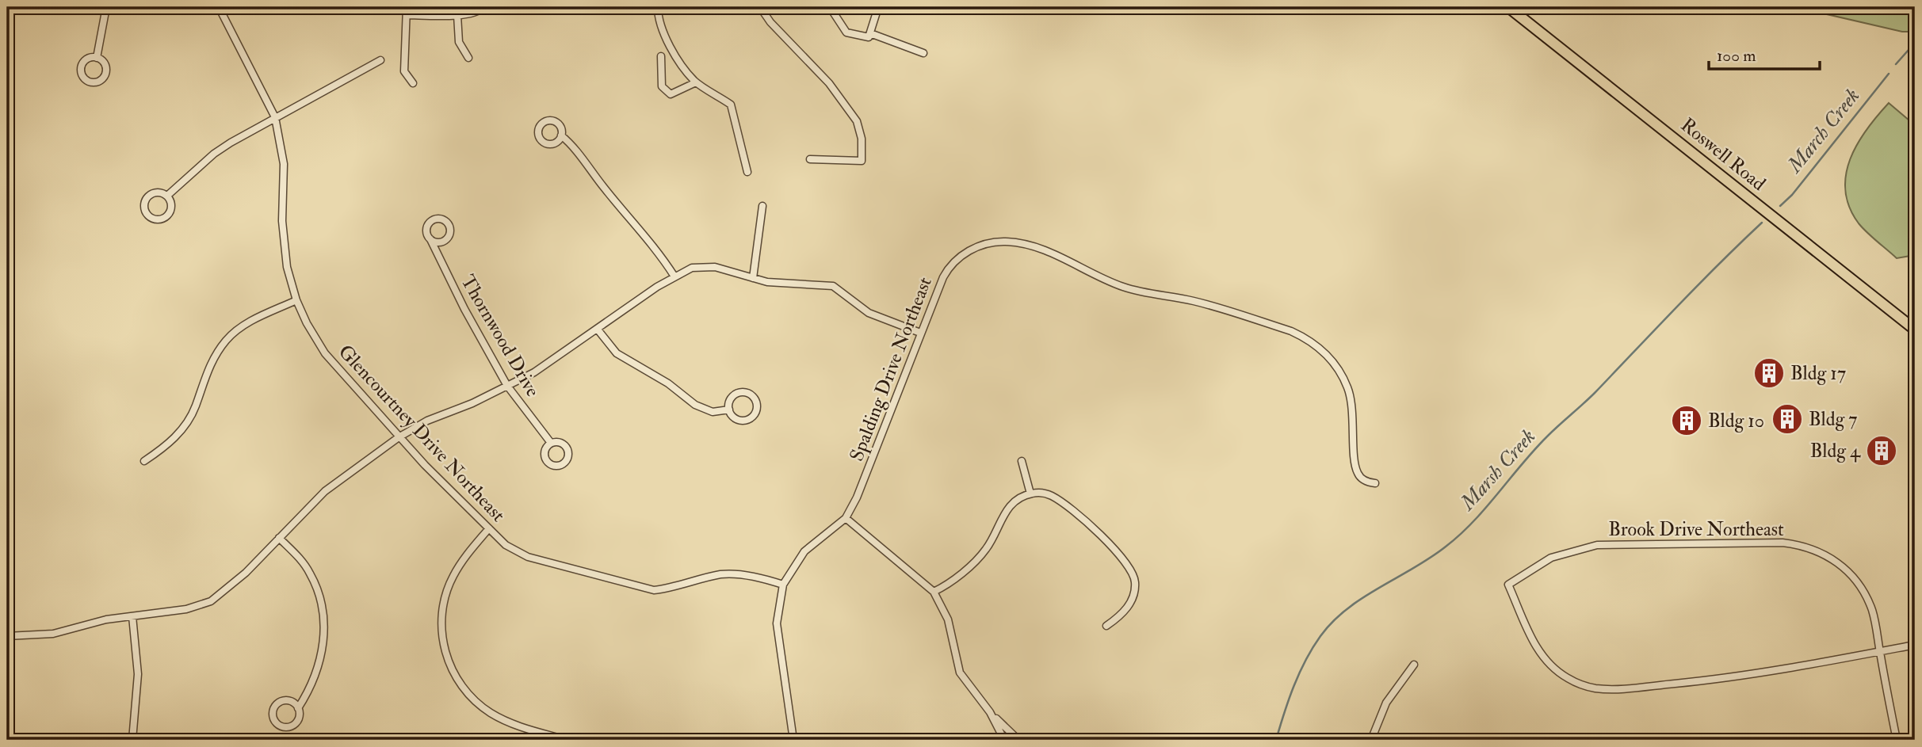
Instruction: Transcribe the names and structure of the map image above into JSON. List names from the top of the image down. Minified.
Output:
{"streets":{"main road":["Roswell Road"],"street":["Thornwood Drive","Spalding Drive Northeast","Glencourtney Drive Northeast","Brook Drive Northeast"]},"crossings":[["Spalding Drive Northeast","Glencourtney Drive Northeast"]],"water":["March Creek","Marsh Creek"],"places":{"building":["Bldg 17","Bldg 7","Bldg 10","Bldg 4"]},"scale_bar":"100 m"}
